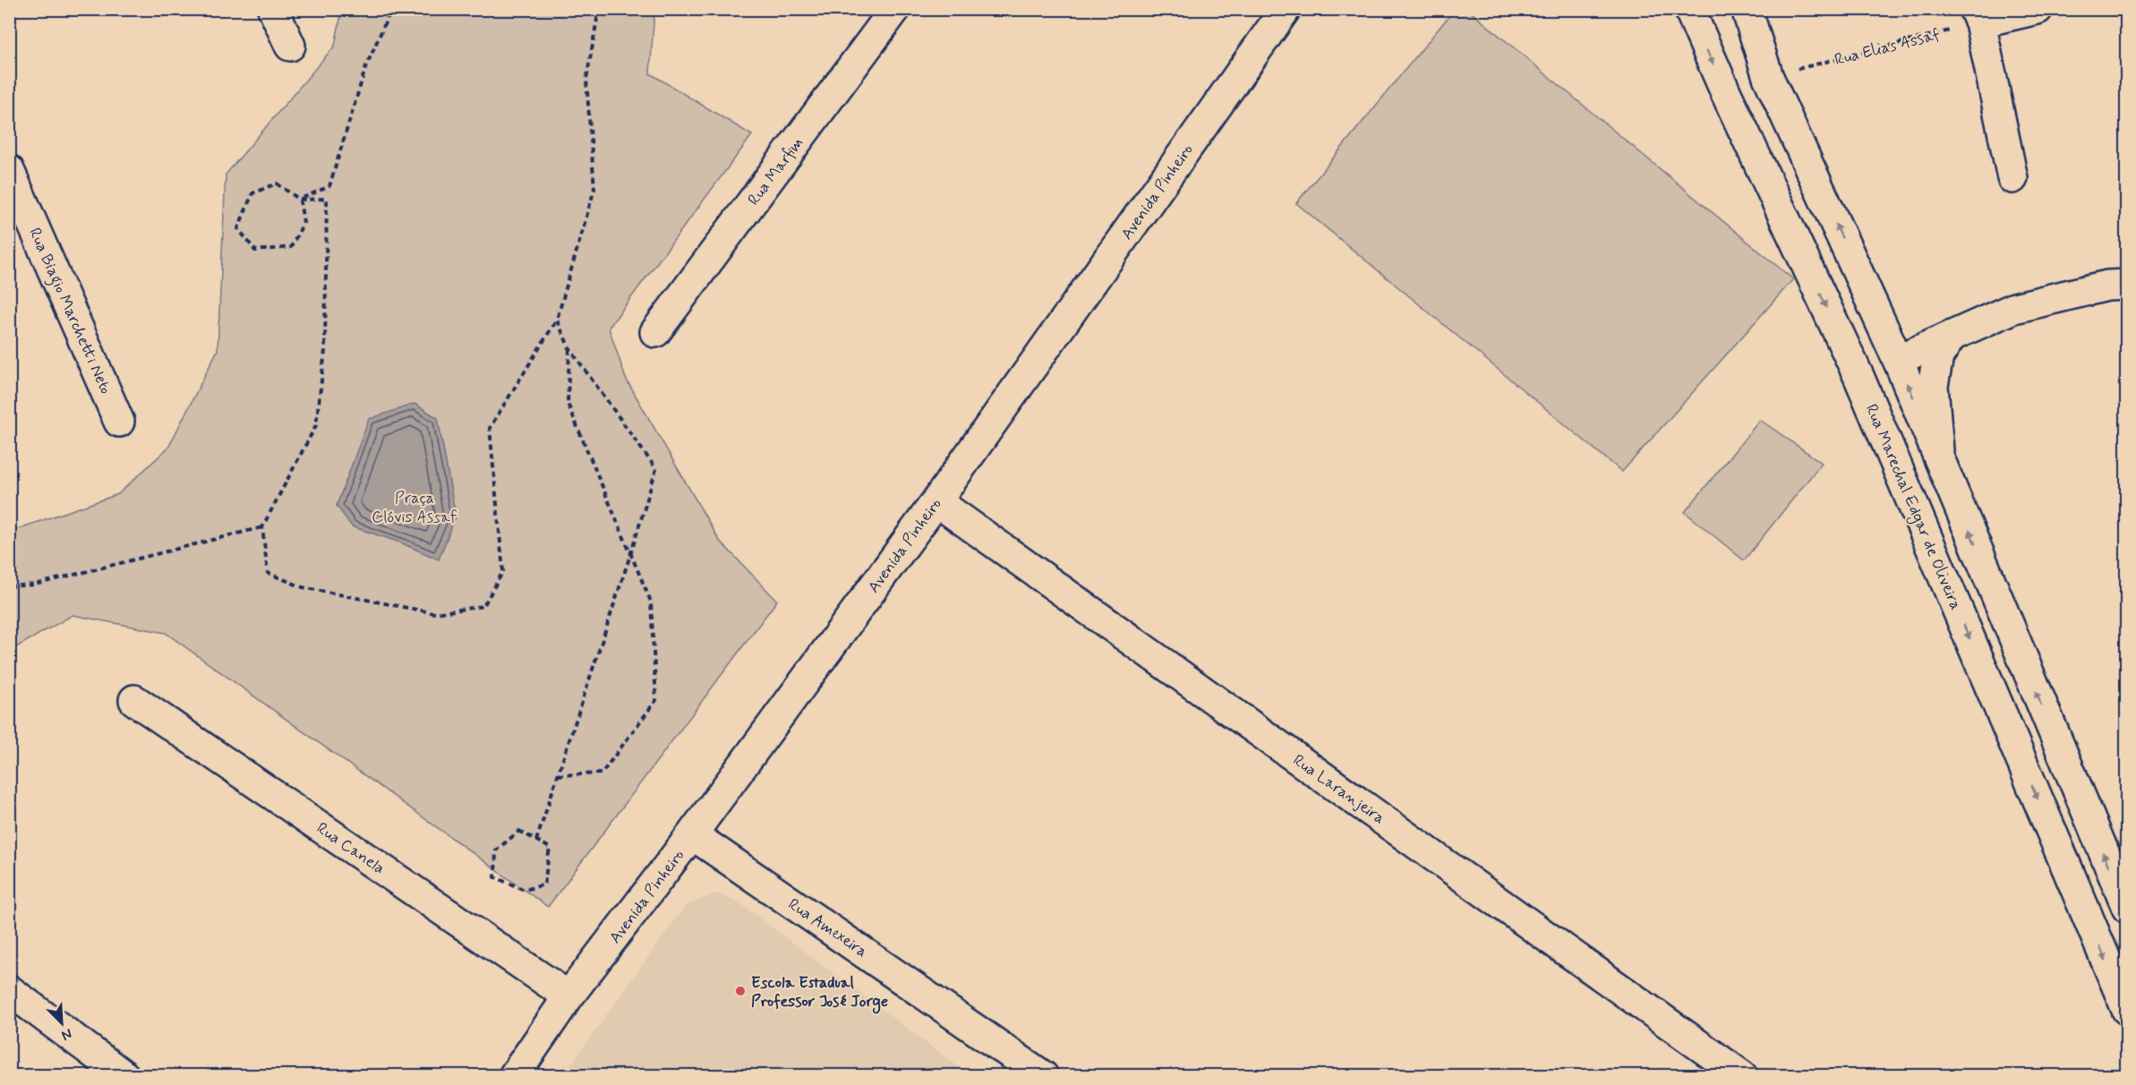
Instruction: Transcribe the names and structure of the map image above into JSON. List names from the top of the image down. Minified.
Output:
{"streets":{"street":["Rua Marfim","Avenida Pinheiro","Rua Biagio Marchetti Neto","Rua Marechal Edgar de Oliveira","Rua Laranjeira","Rua Canela","Rua Amexeira"],"path":["Rua Elias Assaf"]},"crossings":[["Avenida Pinheiro","Rua Laranjeira"],["Avenida Pinheiro","Rua Canela"],["Avenida Pinheiro","Rua Amexeira"]],"parks":["Praça Clóvis Assaf"],"places":["Escola Estadual Professor José Jorge"],"north":"bottom right"}
